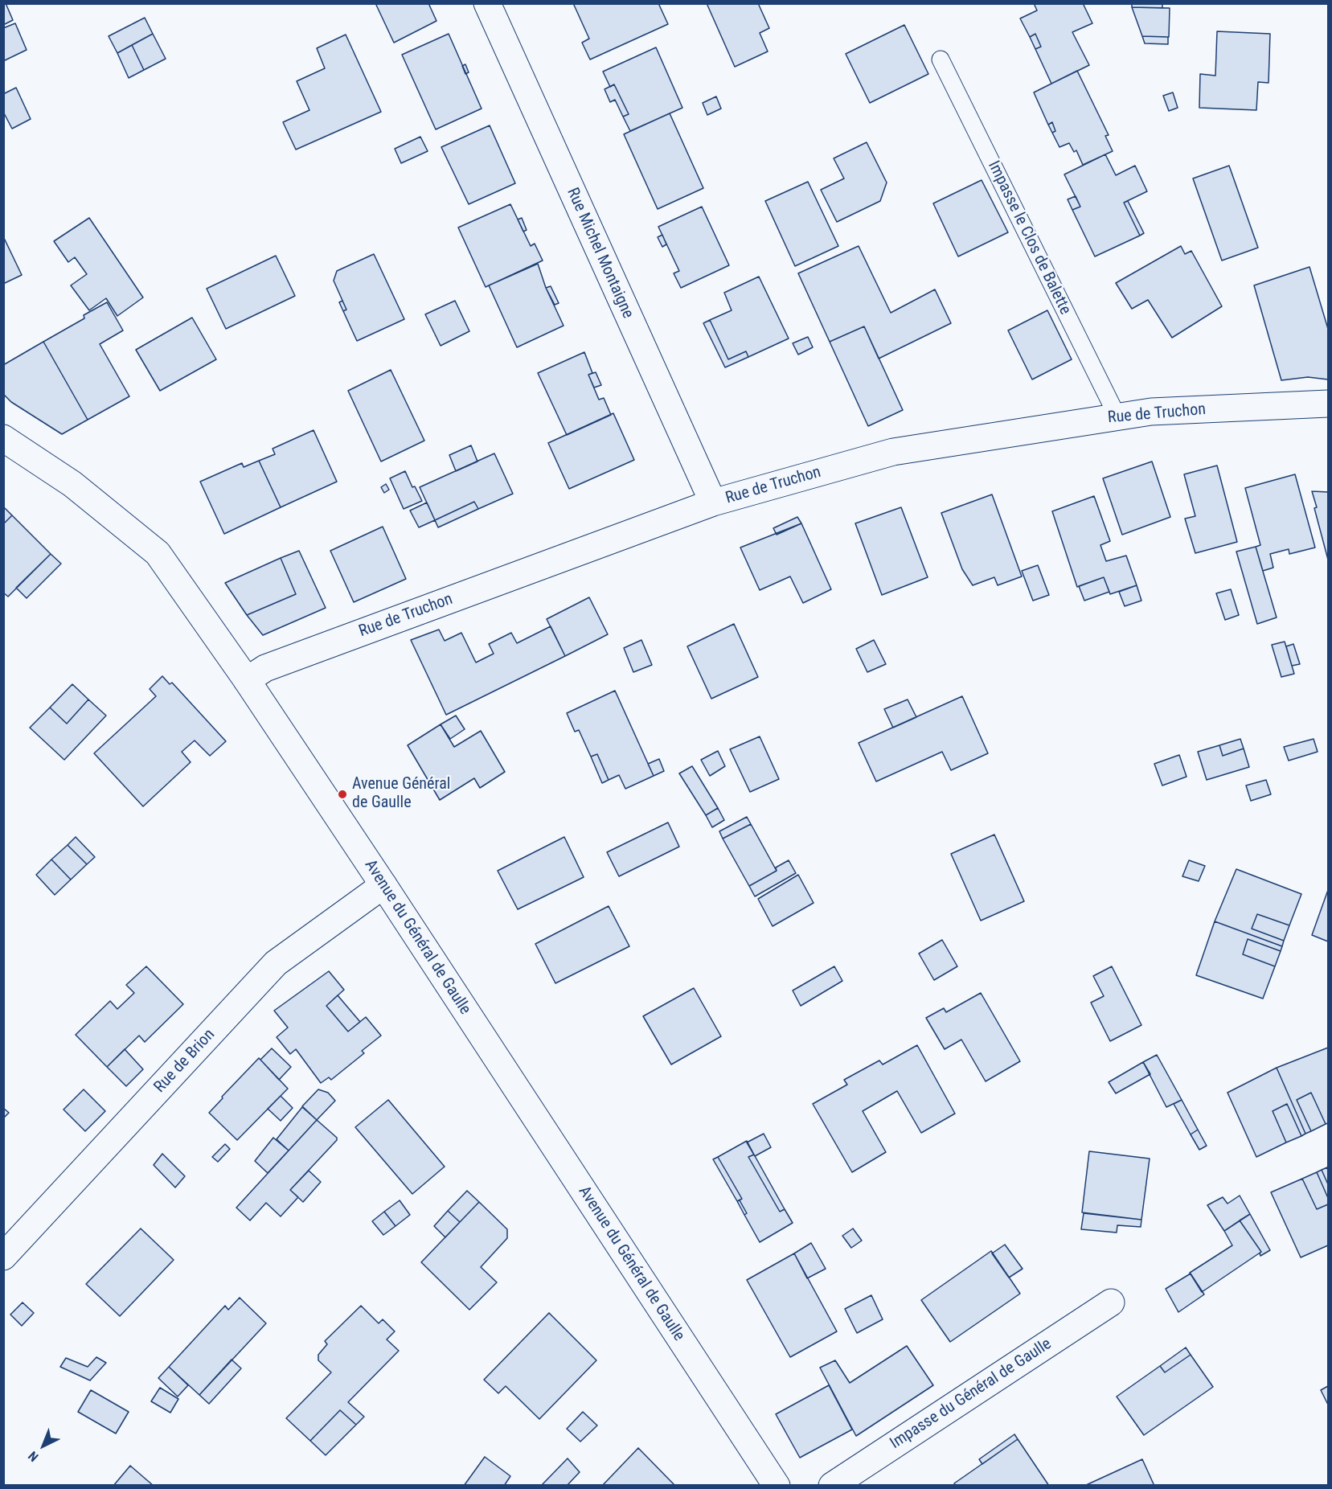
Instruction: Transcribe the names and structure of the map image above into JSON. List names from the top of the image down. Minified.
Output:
{"streets":{"street":["Rue Michel Montaigne","Rue de Truchon","Avenue du Général de Gaulle","Rue de Brion","Impasse du Général de Gaulle"],"lane":["Impasse le Clos de Balette"]},"crossings":[["Impasse le Clos de Balette","Rue de Truchon"],["Rue Michel Montaigne","Rue de Truchon"],["Rue de Truchon","Avenue du Général de Gaulle"],["Avenue du Général de Gaulle","Rue de Brion"]],"places":["Avenue Général de Gaulle"],"north":"bottom left"}
